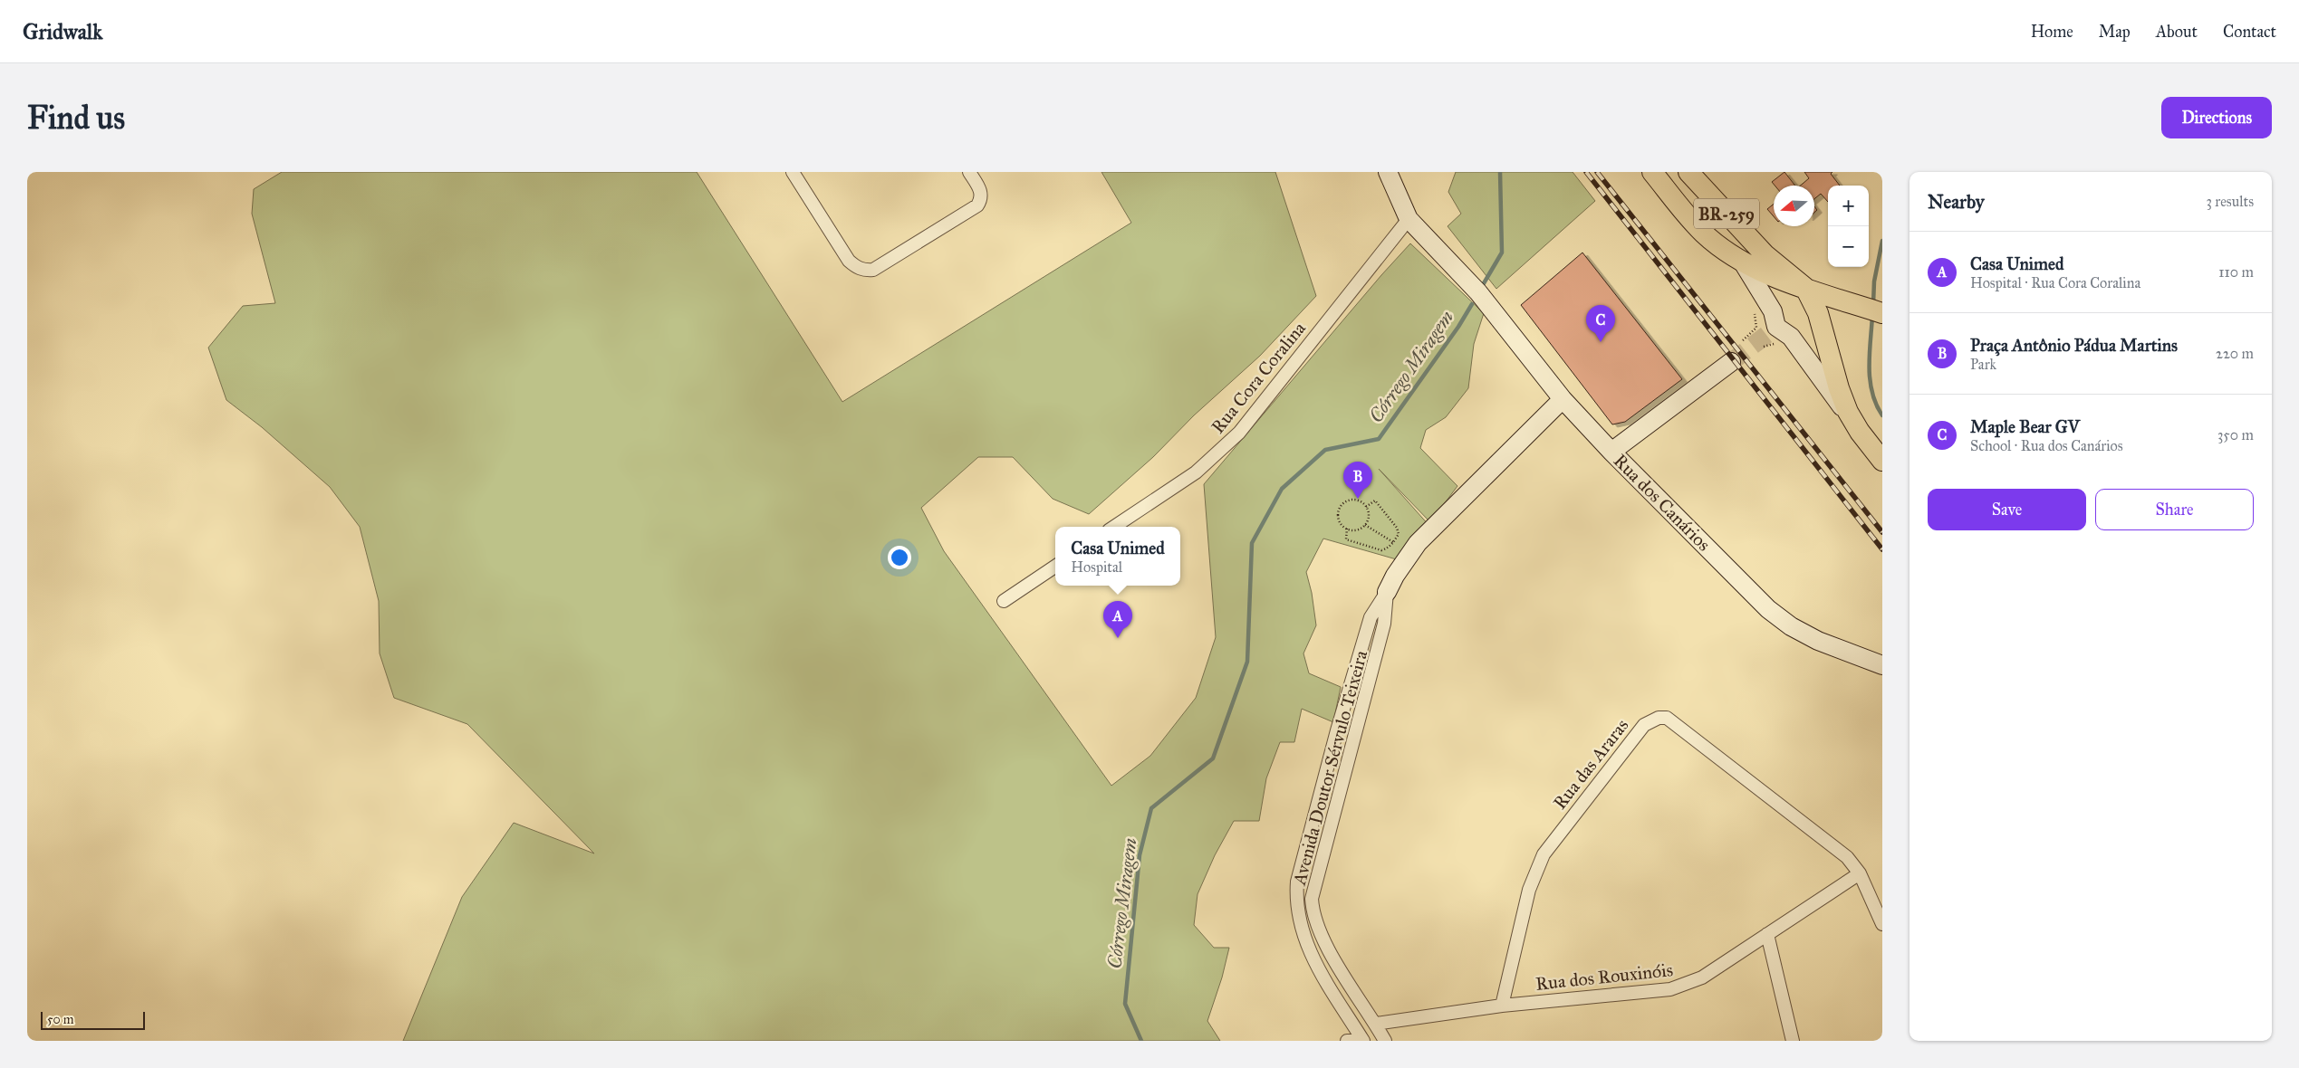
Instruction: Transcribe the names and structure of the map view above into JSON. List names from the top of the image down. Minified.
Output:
{"streets":{"main road":["BR-259"],"street":["Rua Cora Coralina","Rua dos Canários","Rua das Araras","Avenida Doutor Sérvulo Teixeira","Rua dos Rouxinóis"]},"crossings":[["Rua Cora Coralina","Rua dos Canários"],["Rua dos Canários","Avenida Doutor Sérvulo Teixeira"],["Rua das Araras","Rua dos Rouxinóis"],["Avenida Doutor Sérvulo Teixeira","Rua dos Rouxinóis"]],"water":["Córrego Miragem"],"scale_bar":"50 m","north":"left","page":{"header":"Gridwalk","nav":["Home","Map","About","Contact"],"buttons":["Directions",["Save","Share"]],"title":"Find us","heading":["Nearby","3 results"],"map_buttons":["+","−"],"list":[{"mark":"A","name":"Casa Unimed","note":"Hospital · Rua Cora Coralina","value":"110 m"},{"mark":"B","name":"Praça Antônio Pádua Martins","note":"Park","value":"220 m"},{"mark":"C","name":"Maple Bear GV","note":"School · Rua dos Canários","value":"350 m"}],"pins":["C","B","A"],"popup":["Casa Unimed","Hospital"],"scale":"50 m"}}
